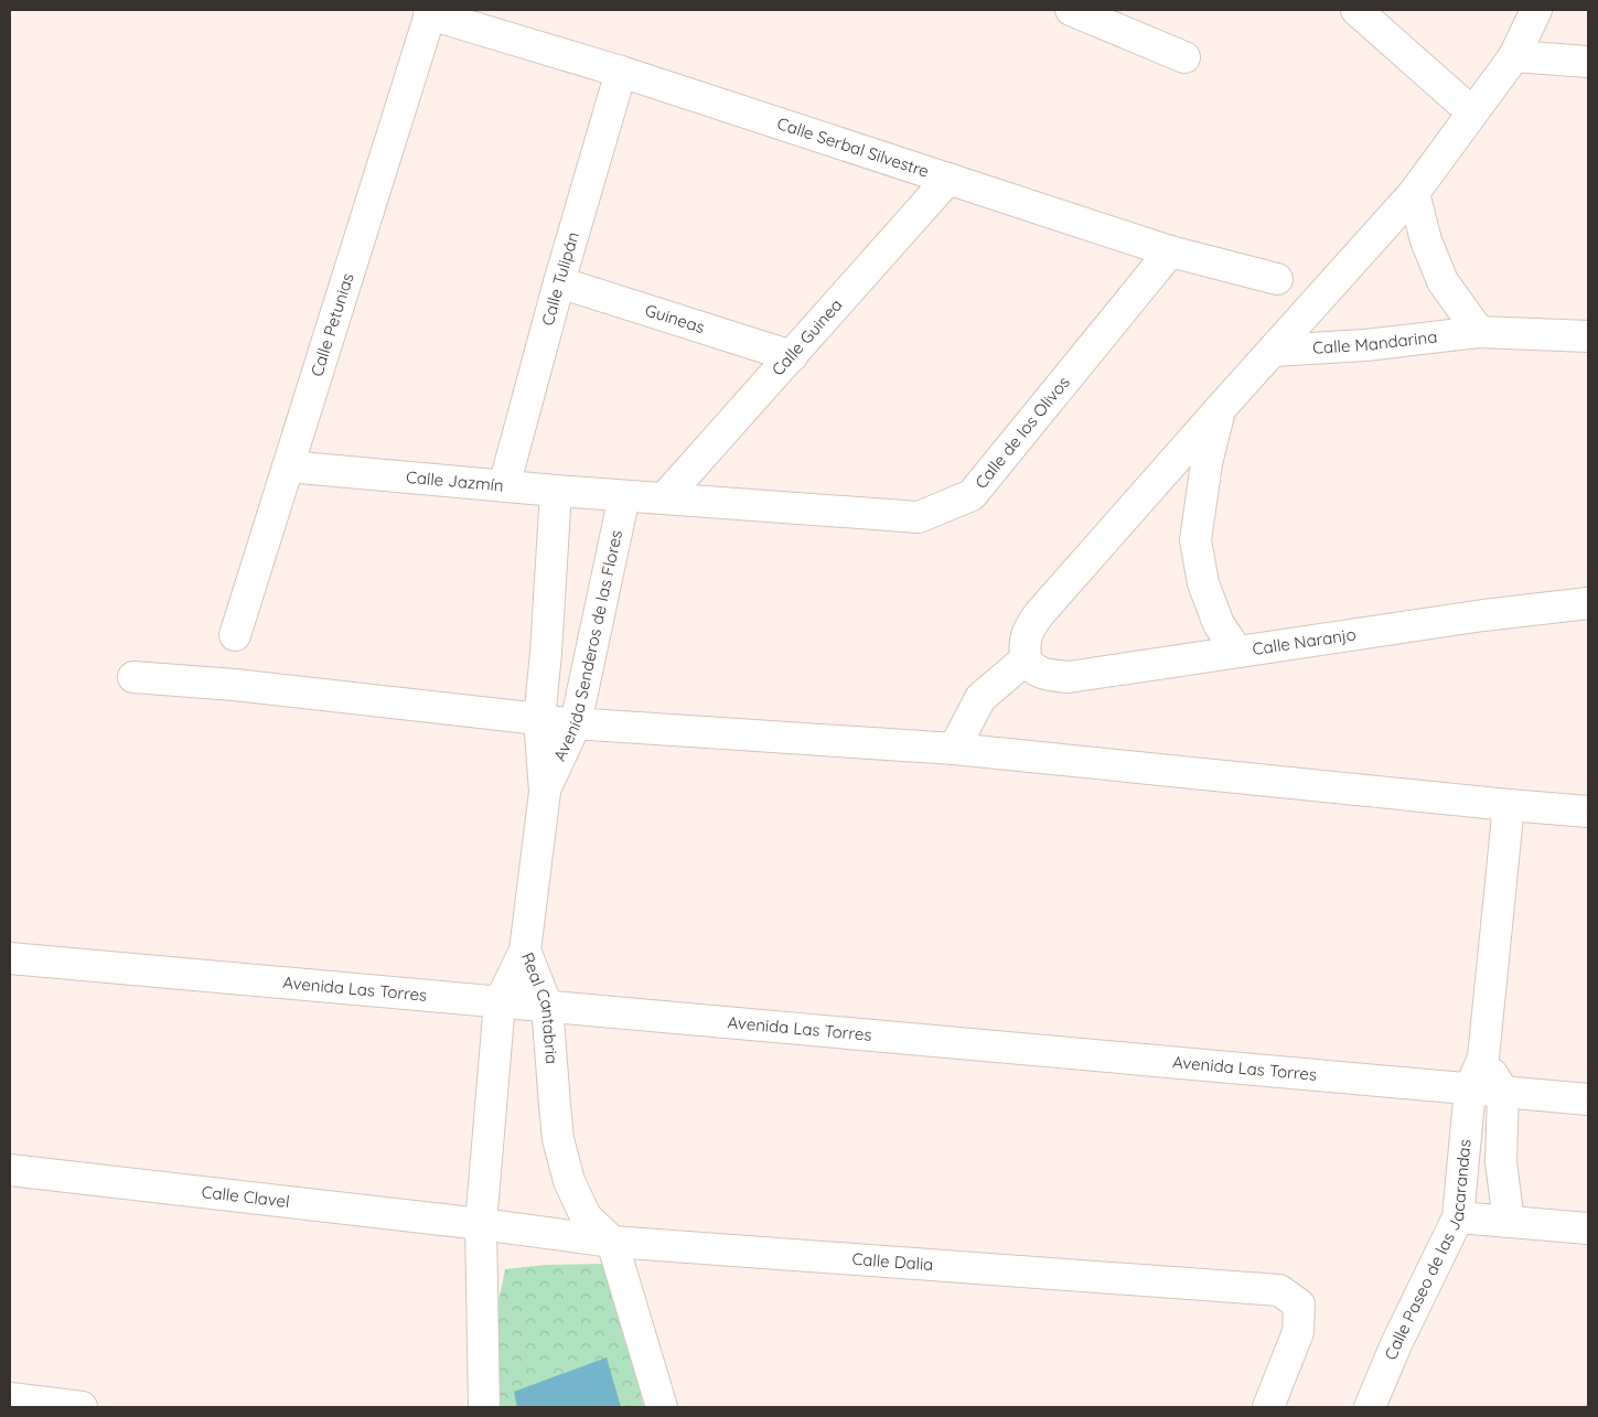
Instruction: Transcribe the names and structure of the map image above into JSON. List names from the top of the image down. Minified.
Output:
{"streets":{"street":["Calle Serbal Silvestre","Calle Tulipán","Guineas","Calle Petunias","Calle Guinea","Calle Mandarina","Calle de los Olivos","Calle Jazmín","Calle Naranjo","Avenida Senderos de las Flores","Avenida Las Torres","Real Cantabria","Calle Clavel","Calle Paseo de las Jacarandas","Calle Dalia"]},"crossings":[["Calle Serbal Silvestre","Calle Tulipán"],["Calle Serbal Silvestre","Calle Petunias"],["Calle Serbal Silvestre","Calle Guinea"],["Calle Serbal Silvestre","Calle de los Olivos"],["Calle Tulipán","Guineas"],["Calle Tulipán","Calle Jazmín"],["Guineas","Calle Guinea"],["Calle Petunias","Calle Jazmín"],["Calle Guinea","Calle de los Olivos"],["Calle de los Olivos","Calle Jazmín"],["Calle de los Olivos","Avenida Senderos de las Flores"],["Calle Jazmín","Avenida Senderos de las Flores"],["Avenida Senderos de las Flores","Real Cantabria"],["Avenida Las Torres","Real Cantabria"],["Avenida Las Torres","Calle Paseo de las Jacarandas"],["Real Cantabria","Calle Clavel"],["Real Cantabria","Calle Dalia"],["Calle Clavel","Calle Dalia"]]}
